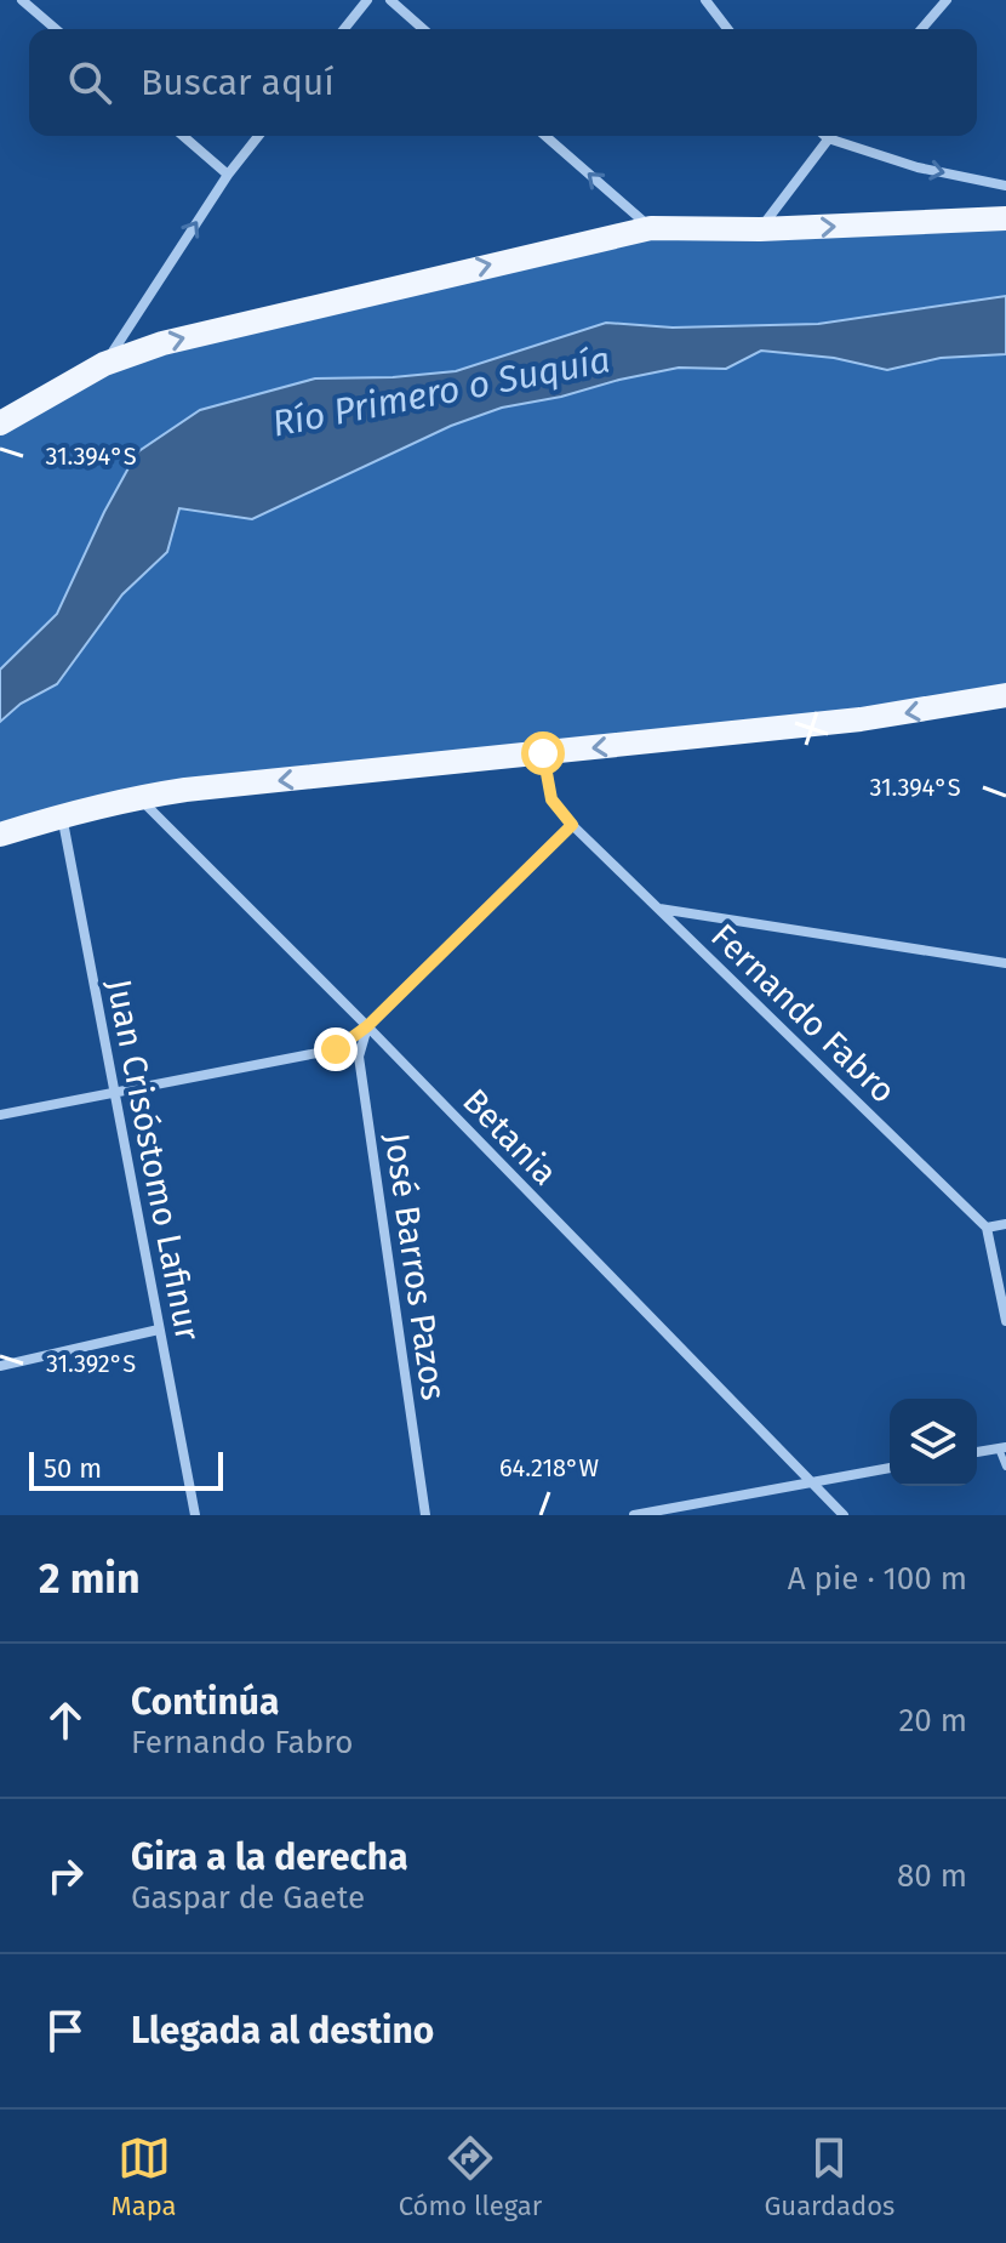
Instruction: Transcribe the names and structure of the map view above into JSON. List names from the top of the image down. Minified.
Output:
{"streets":{"street":["Fernando Fabro","Betania","Juan Crisóstomo Lafinur","José Barros Pazos"]},"crossings":[["Betania","José Barros Pazos"]],"water":["Río Primero o Suquía"],"scale_bar":"50 m","page":{"search":"Buscar aquí","scale":"50 m","heading":["2 min","A pie · 100 m"],"list":[["Continúa","Fernando Fabro","20 m"],["Gira a la derecha","Gaspar de Gaete","80 m"],"Llegada al destino"],"nav":["Mapa","Cómo llegar","Guardados"]},"coordinates":["31.394°S","31.392°S","64.218°W"]}
